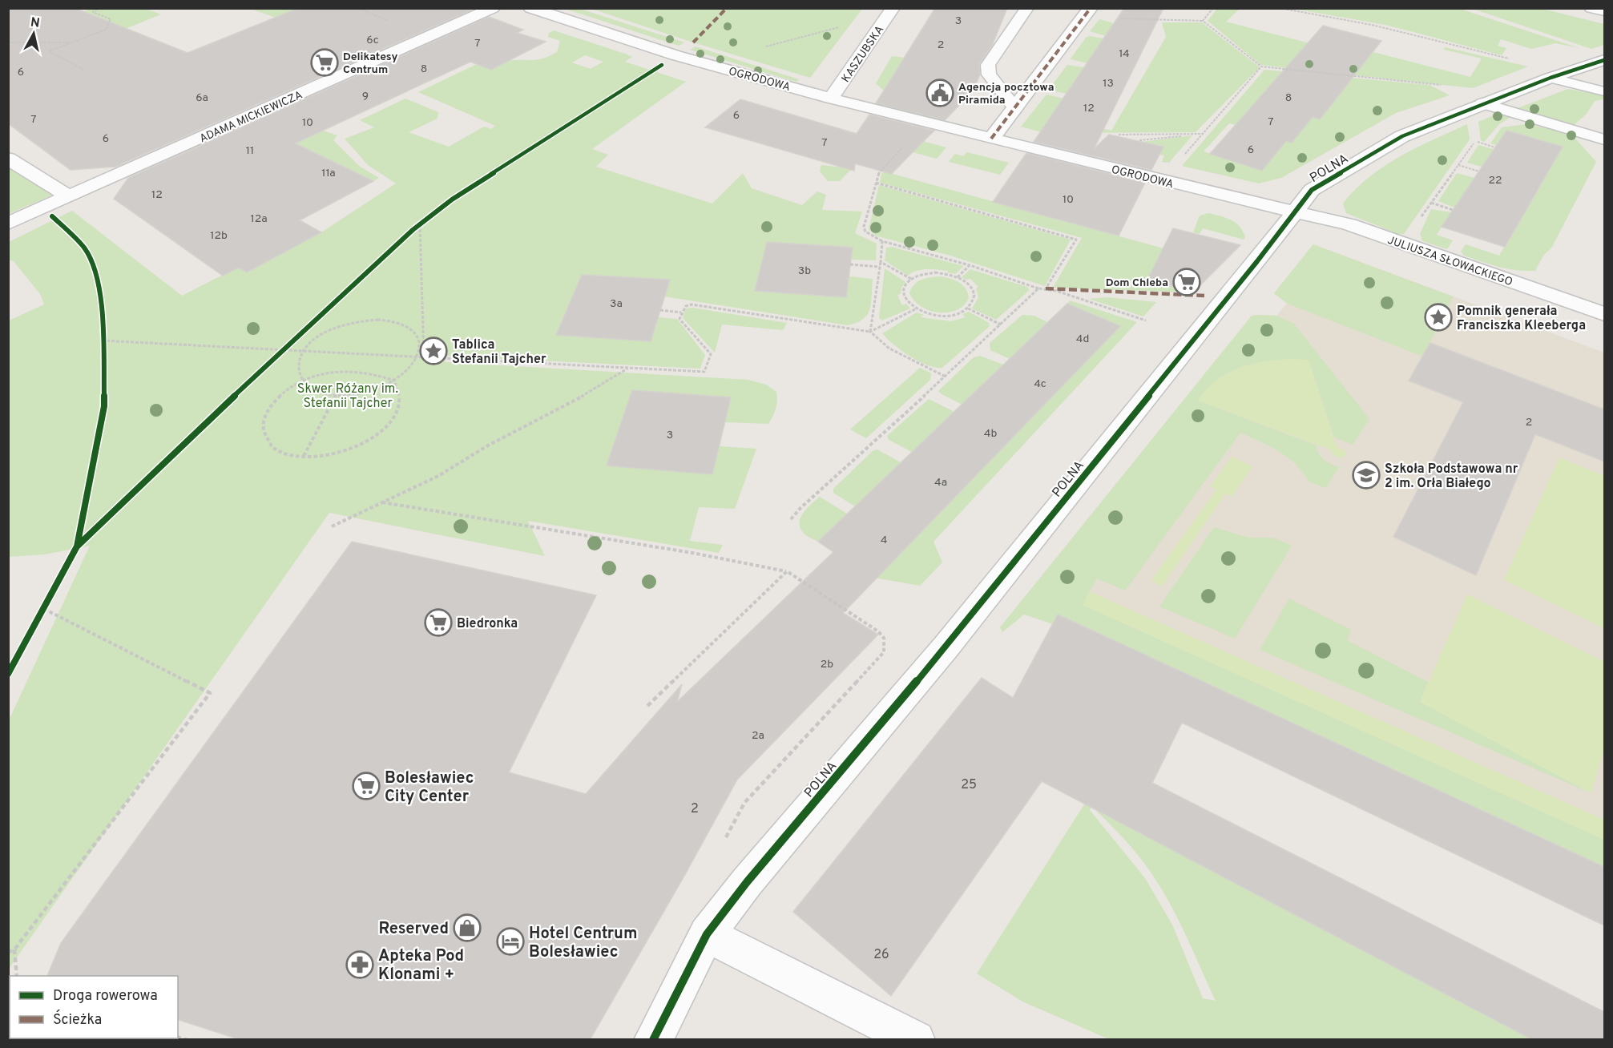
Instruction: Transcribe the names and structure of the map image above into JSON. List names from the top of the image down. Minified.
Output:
{"streets":{"street":["KASZUBSKA","OGRODOWA","ADAMA MICKIEWICZA","POLNA","JULIUSZA SŁOWACKIEGO"]},"crossings":[["KASZUBSKA","OGRODOWA"],["OGRODOWA","POLNA"],["OGRODOWA","JULIUSZA SŁOWACKIEGO"],["POLNA","JULIUSZA SŁOWACKIEGO"]],"parks":["Skwer Różany im. Stefanii Tajcher"],"places":{"supermarket":["Delikatesy Centrum","Dom Chleba","Biedronka","Bolesławiec City Center"],"public building":["Agencja pocztowa Piramida"],"place":["Pomnik generała Franciszka Kleeberga","Tablica Stefanii Tajcher"],"school or university":["Szkoła Podstawowa nr 2 im. Orła Białego"],"shop":["Reserved"],"hotel":["Hotel Centrum Bolesławiec"],"pharmacy":["Apteka Pod Klonami +"]},"house_numbers":["3","6c","7","2","14","8","6","13","9","6a","8","12","6","7","7","10","6","7","6","11","11a","22","12","10","12a","12b","3b","3a","4d","4c","2","4b","3","4a","4","2b","2a","25","2","26"],"legend":["Droga rowerowa","Ścieżka"],"north":"top"}
